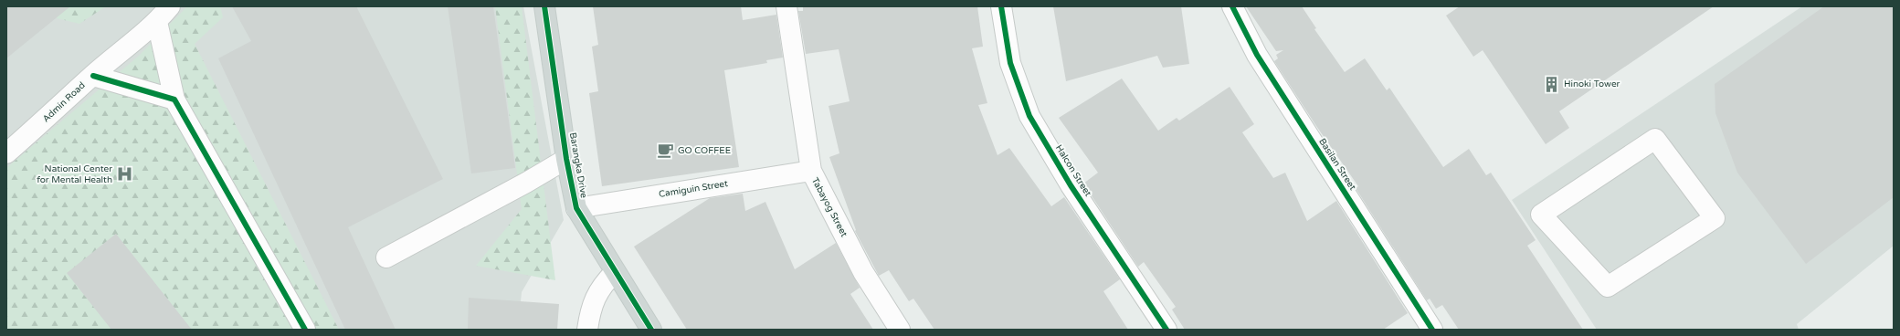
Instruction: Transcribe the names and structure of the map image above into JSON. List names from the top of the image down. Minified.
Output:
{"streets":{"main road":["Barangka Drive"],"street":["Admin Road","Basilan Street","Halcon Street","Camiguin Street","Tabayog Street"]},"crossings":[["Barangka Drive","Camiguin Street"],["Camiguin Street","Tabayog Street"]],"places":{"building":["Hinoki Tower"],"cafe":["GO COFFEE"],"hospital":["National Center for Mental Health"]}}
